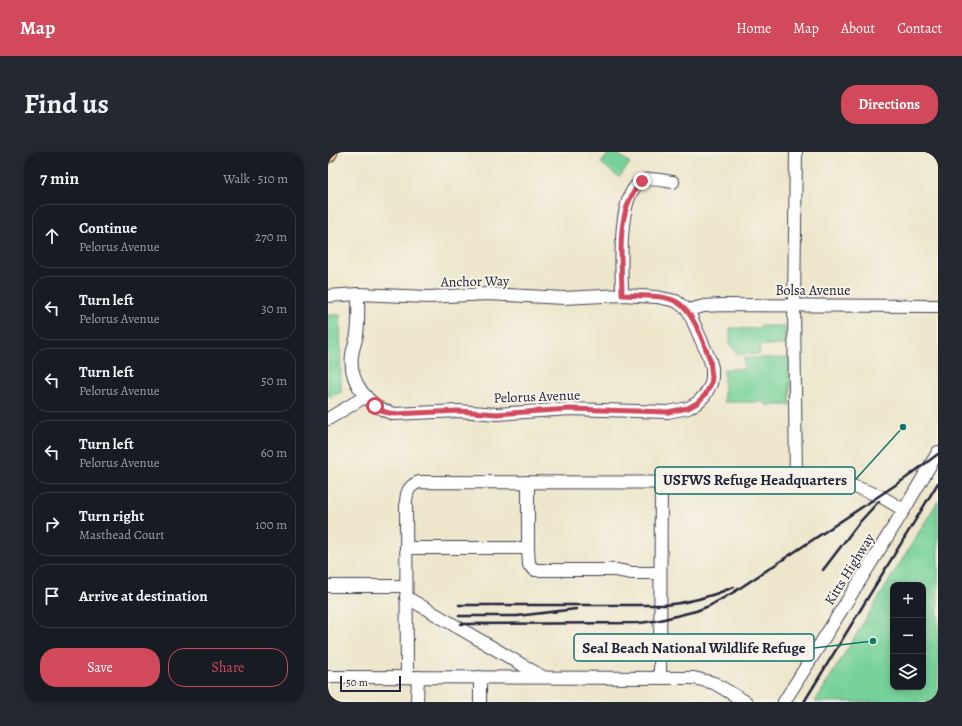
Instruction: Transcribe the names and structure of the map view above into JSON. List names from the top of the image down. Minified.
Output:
{"streets":{"street":["Anchor Way","Bolsa Avenue","Pelorus Avenue","Kitts Highway"]},"crossings":[["Anchor Way","Pelorus Avenue"],["Bolsa Avenue","Pelorus Avenue"]],"places":["USFWS Refuge Headquarters","Seal Beach National Wildlife Refuge"],"scale_bar":"50 m","page":{"header":"Map","nav":["Home","Map","About","Contact"],"title":"Find us","buttons":["Directions",["Save","Share"]],"heading":["7 min","Walk · 510 m"],"list":[["Continue","Pelorus Avenue","270 m"],["Turn left","Pelorus Avenue","30 m"],["Turn left","Pelorus Avenue","50 m"],["Turn left","Pelorus Avenue","60 m"],["Turn right","Masthead Court","100 m"],"Arrive at destination"],"map_buttons":["+","−"],"scale":"50 m"}}
